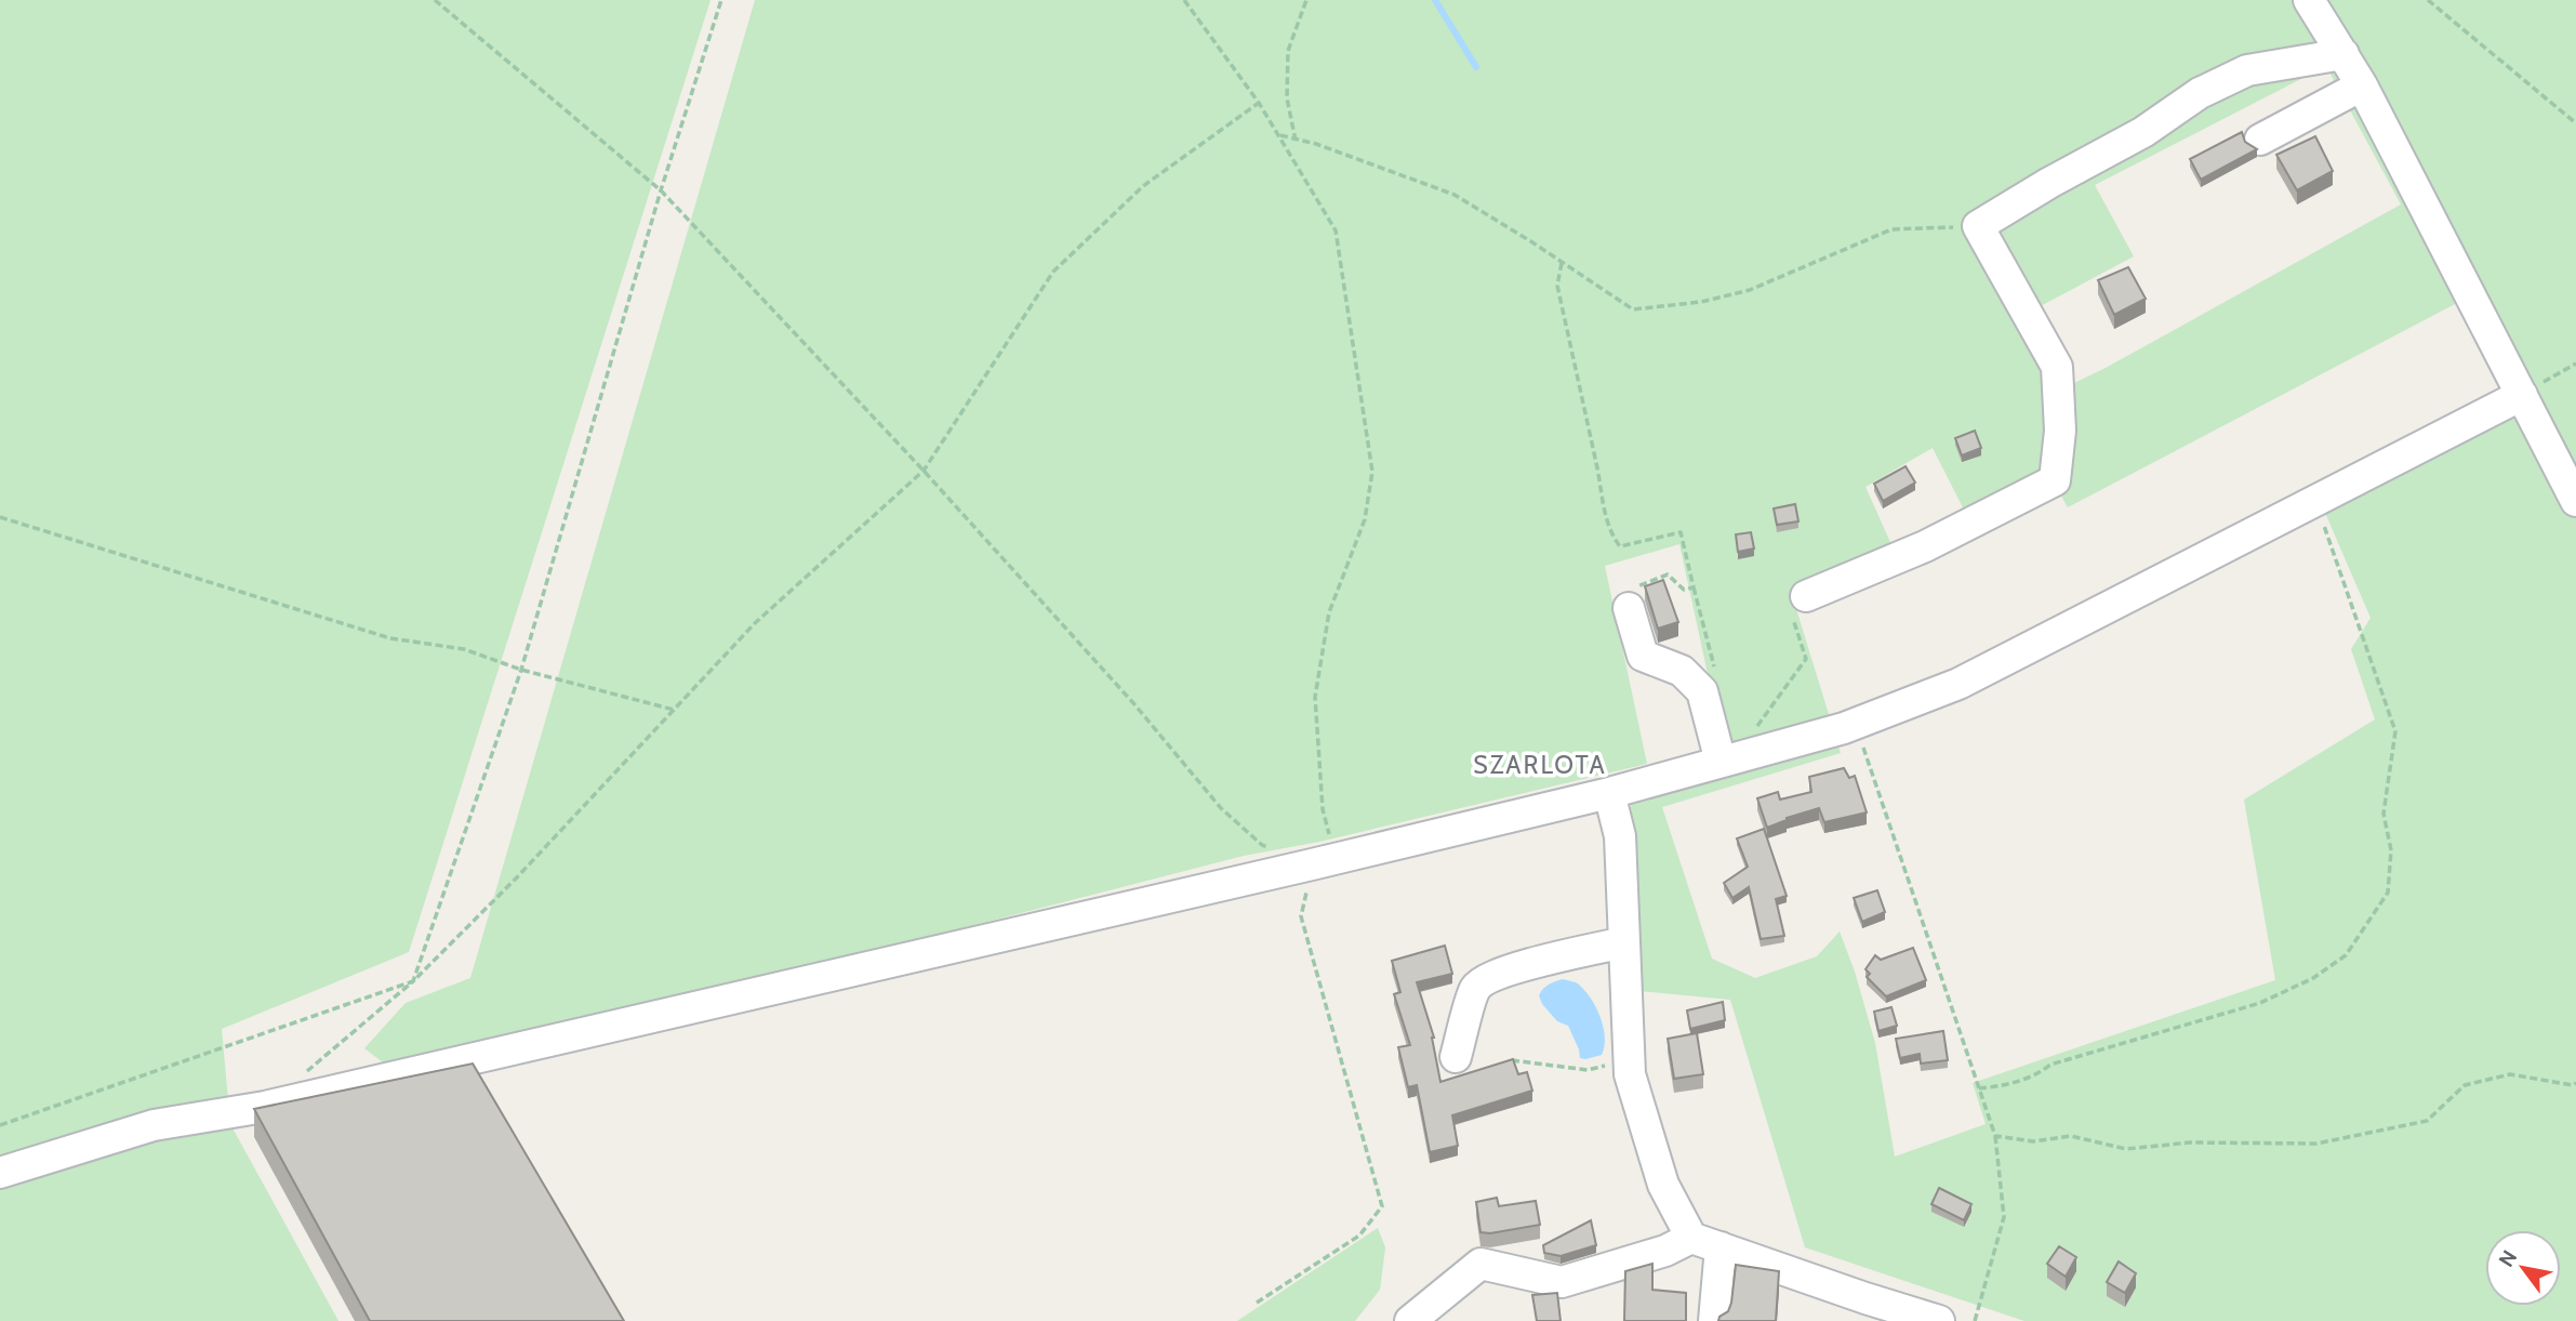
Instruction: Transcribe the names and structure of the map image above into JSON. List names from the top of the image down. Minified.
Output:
{"districts":["SZARLOTA"],"north":"top left"}
